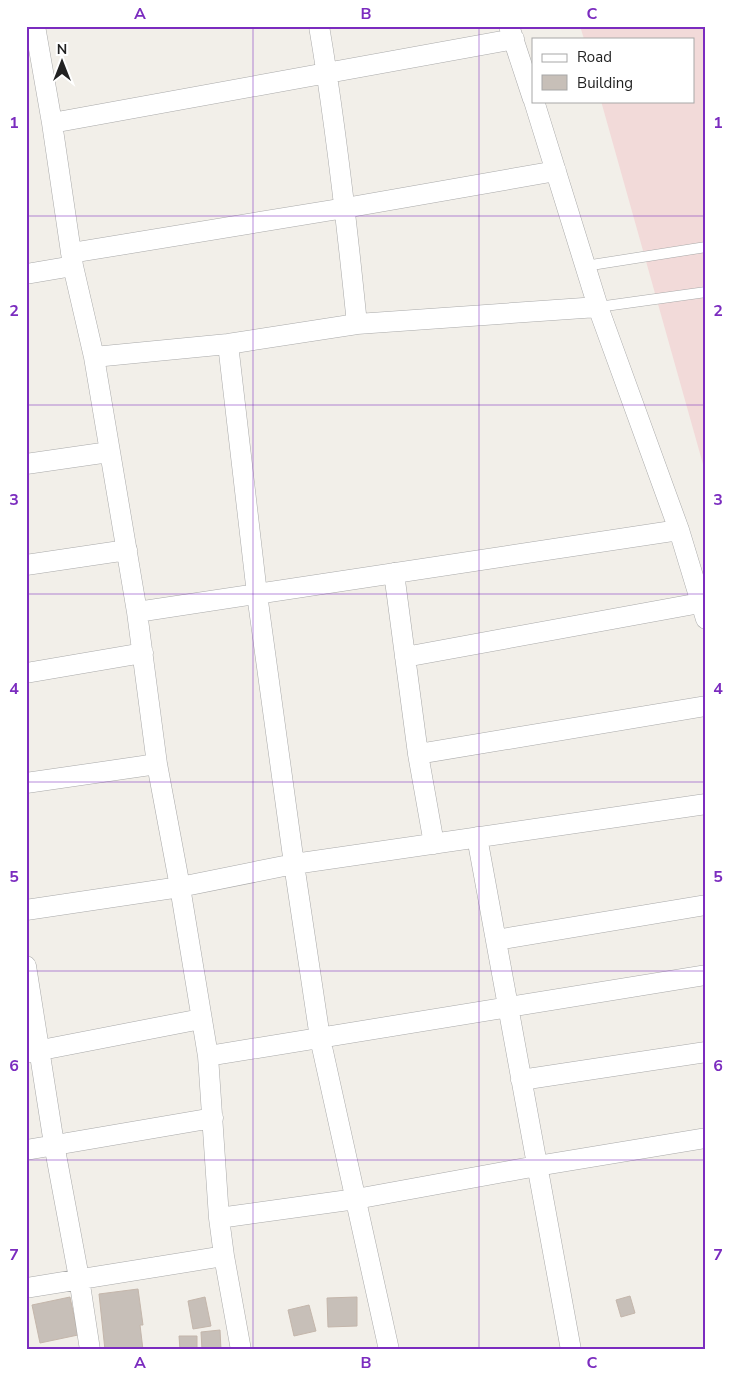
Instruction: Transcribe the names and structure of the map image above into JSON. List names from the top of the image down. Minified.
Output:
{"legend":["Road","Building"],"north":"top","grid":{"columns":["A","B","C"],"rows":["1","2","3","4","5","6","7"]}}
